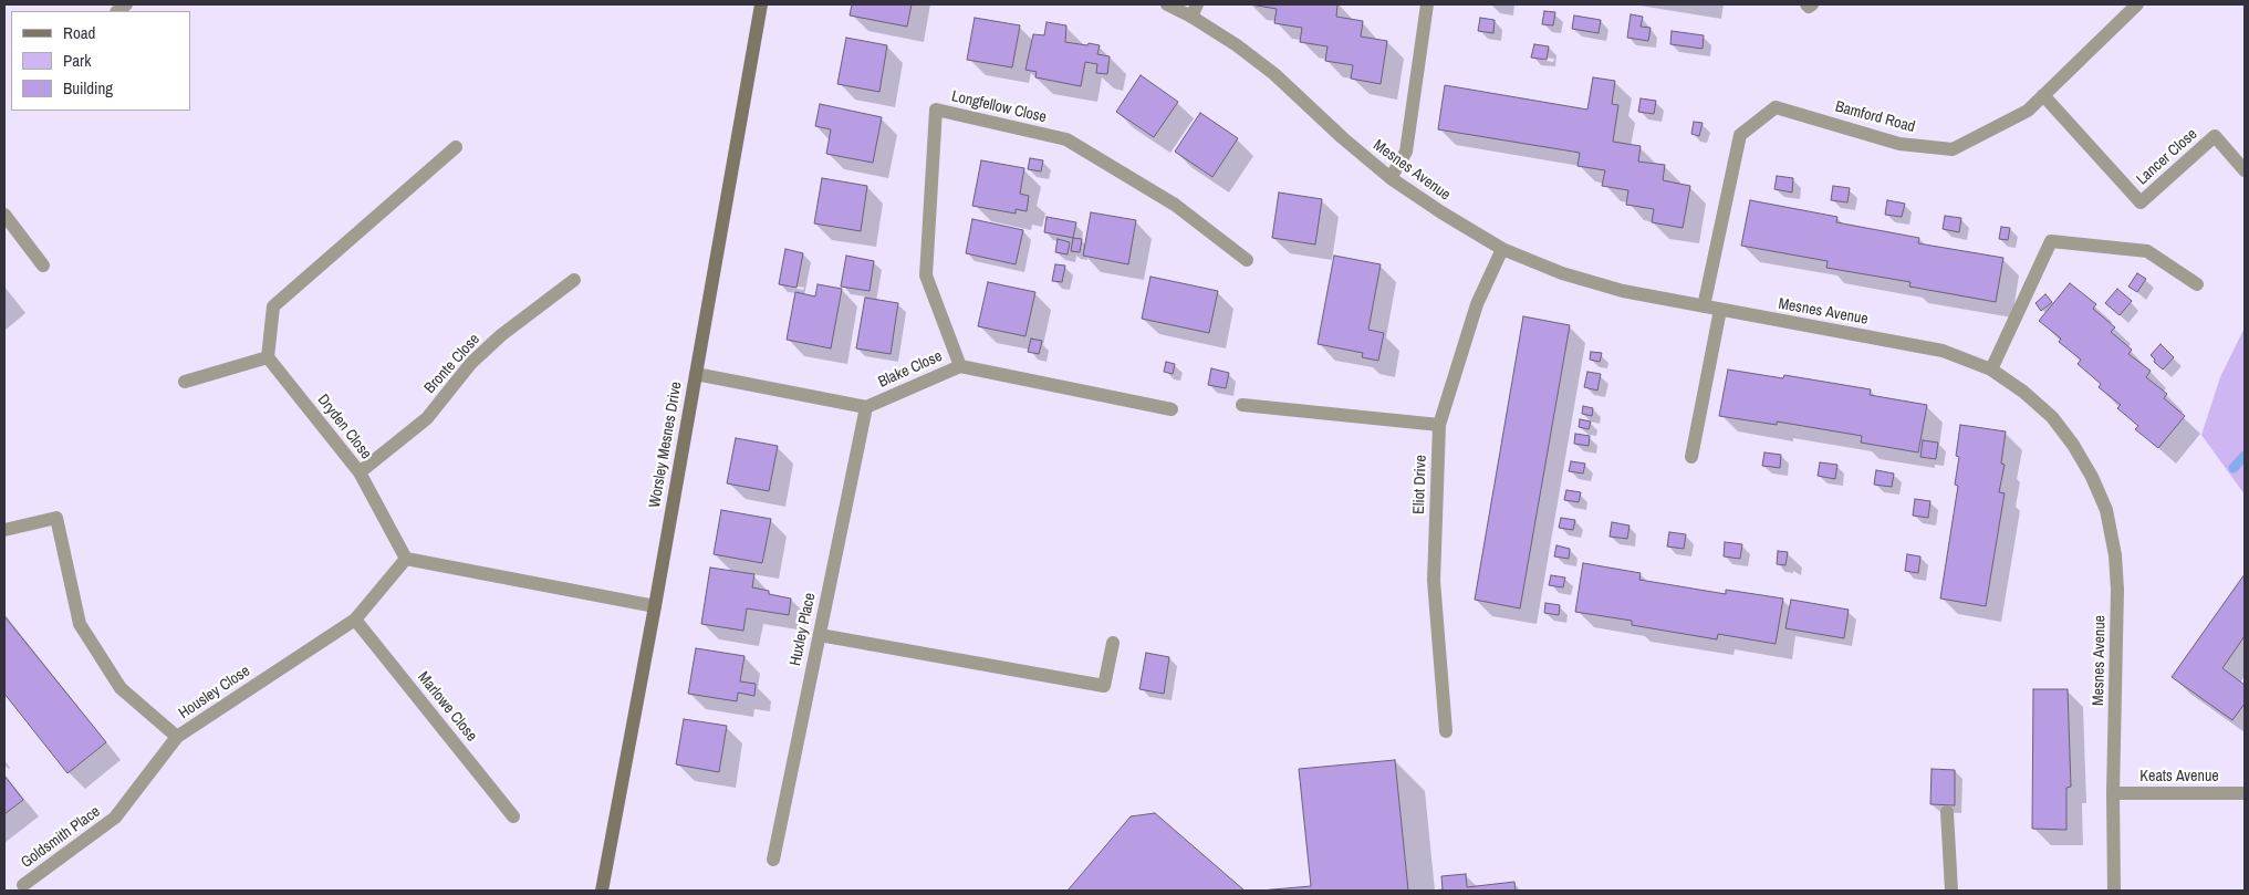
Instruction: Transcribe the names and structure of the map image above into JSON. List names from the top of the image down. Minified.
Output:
{"streets":{"street":["Longfellow Close","Bamford Road","Lancer Close","Mesnes Avenue","Bronte Close","Blake Close","Dryden Close","Worsley Mesnes Drive","Eliot Drive","Huxley Place","Housley Close","Marlowe Close","Keats Avenue","Goldsmith Place"]},"crossings":[["Longfellow Close","Blake Close"],["Bamford Road","Lancer Close"],["Bamford Road","Mesnes Avenue"],["Mesnes Avenue","Eliot Drive"],["Mesnes Avenue","Keats Avenue"],["Bronte Close","Dryden Close"],["Blake Close","Worsley Mesnes Drive"],["Blake Close","Huxley Place"],["Dryden Close","Housley Close"],["Housley Close","Marlowe Close"],["Housley Close","Goldsmith Place"]],"legend":["Road","Park","Building"]}
